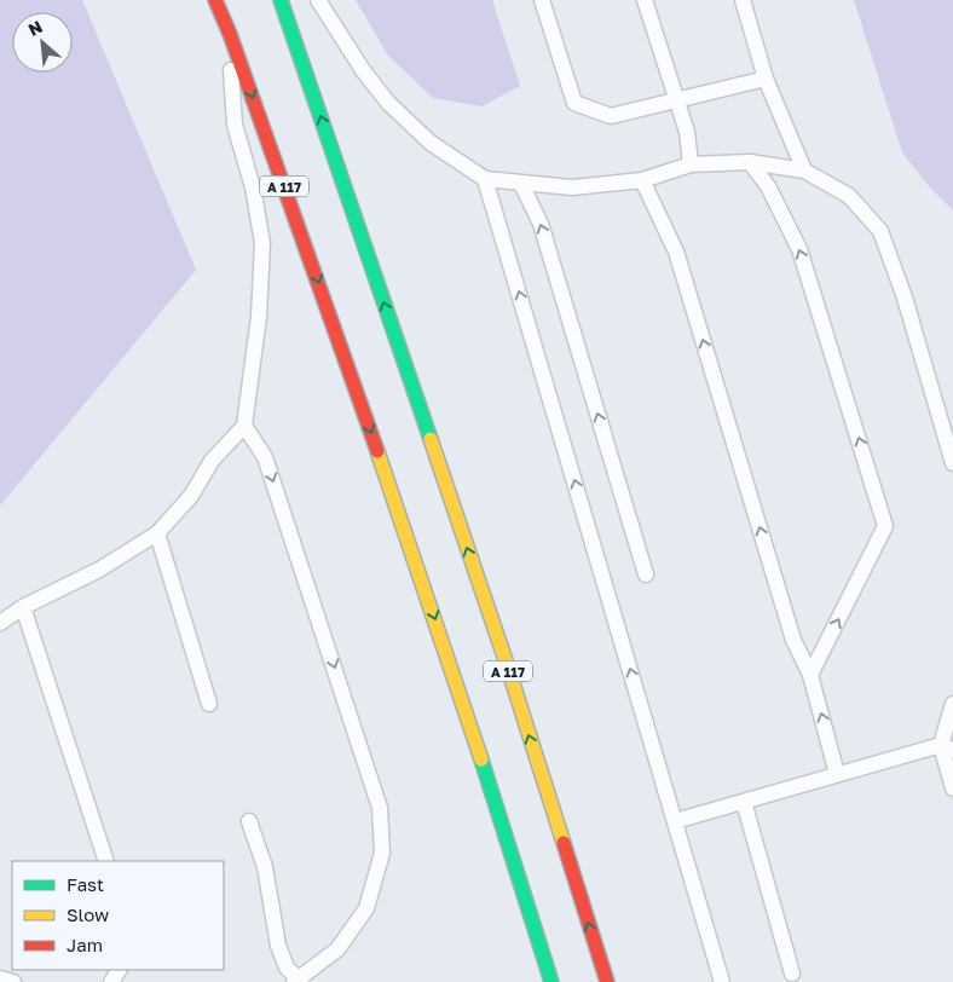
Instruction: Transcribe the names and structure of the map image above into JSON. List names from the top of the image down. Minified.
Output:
{"streets":{"highway":["A 117"]},"legend":["Fast","Slow","Jam"],"north":"top left"}
